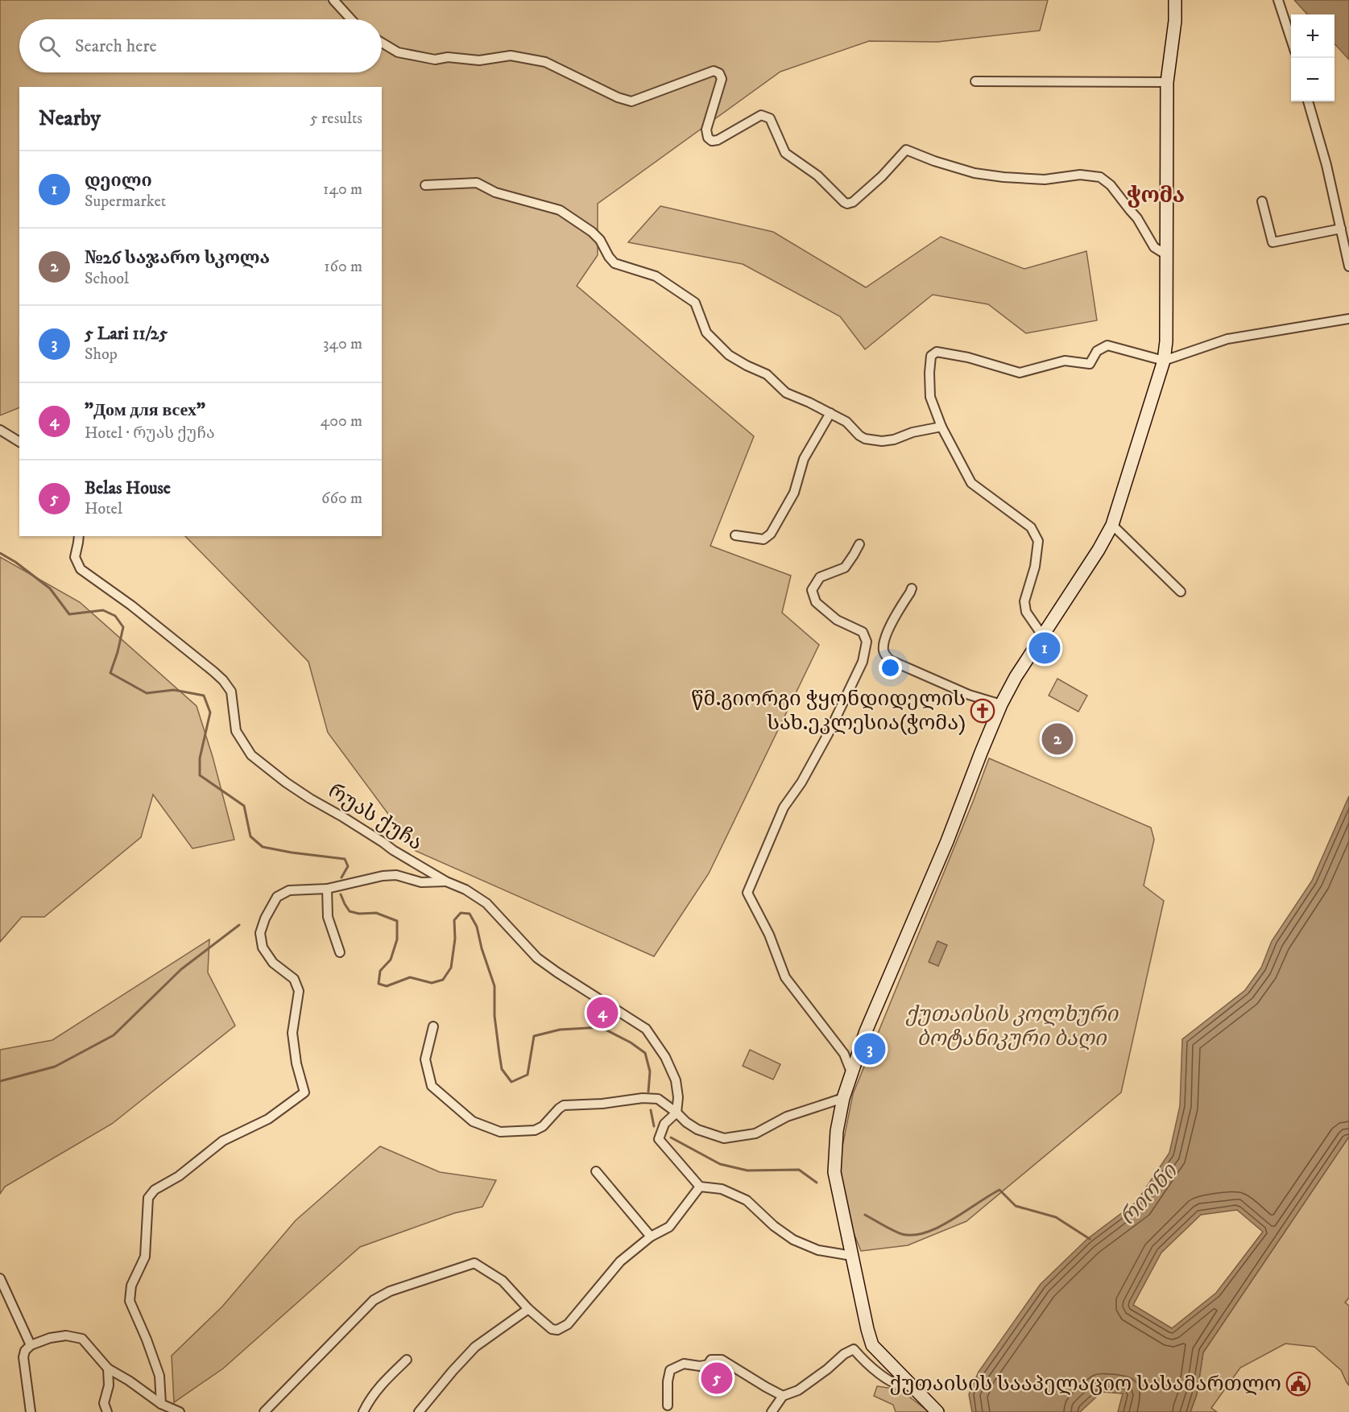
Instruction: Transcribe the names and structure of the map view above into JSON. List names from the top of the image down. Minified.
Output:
{"streets":{"street":["რუას ქუჩა"]},"districts":["ჭომა"],"water":["რიონი"],"parks":["ქუთაისის კოლხური ბოტანიკური ბაღი"],"places":{"church":["წმ.გიორგი ჭყონდიდელის სახ.ეკლესია(ჭომა)"],"public building":["ქუთაისის სააპელაციო სასამართლო"]},"page":{"map_buttons":["+","−"],"search":"Search here","heading":["Nearby","5 results"],"list":[{"mark":"1","name":"დეილი","note":"Supermarket","value":"140 m"},{"mark":"2","name":"№26 საჯარო სკოლა","note":"School","value":"160 m"},{"mark":"3","name":"5 Lari 11/25","note":"Shop","value":"340 m"},{"mark":"4","name":"\"Дом для всех\"","note":"Hotel · რუას ქუჩა","value":"400 m"},{"mark":"5","name":"Belas House","note":"Hotel","value":"660 m"}],"pins":["1","2","4","3","5"]}}
